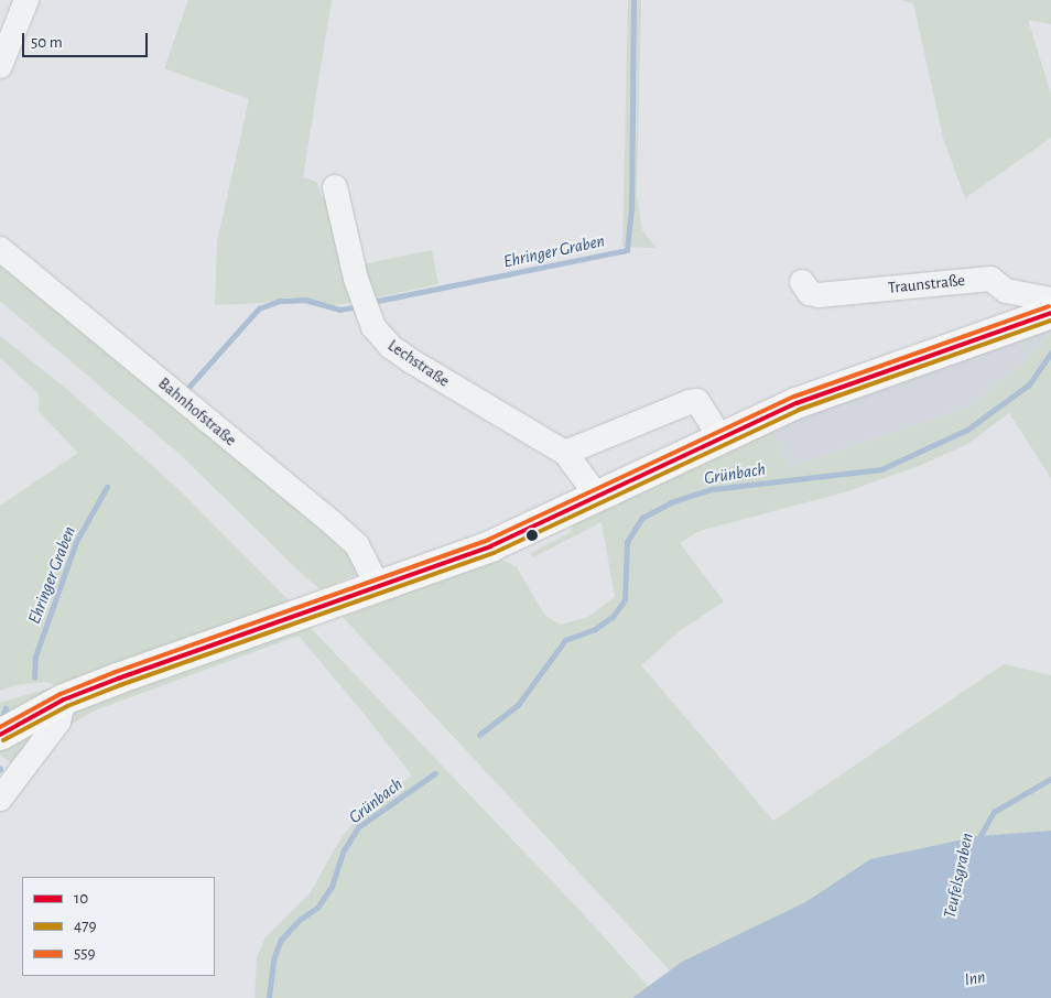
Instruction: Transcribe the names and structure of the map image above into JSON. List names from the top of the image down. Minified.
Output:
{"streets":{"street":["Traunstraße","Lechstraße","Bahnhofstraße"]},"water":["Ehringer Graben","Grünbach","Teufelsgraben","Inn"],"lines":["transit line 559","transit line 10","transit line 479"],"legend":["10","479","559"],"scale_bar":"50 m"}
